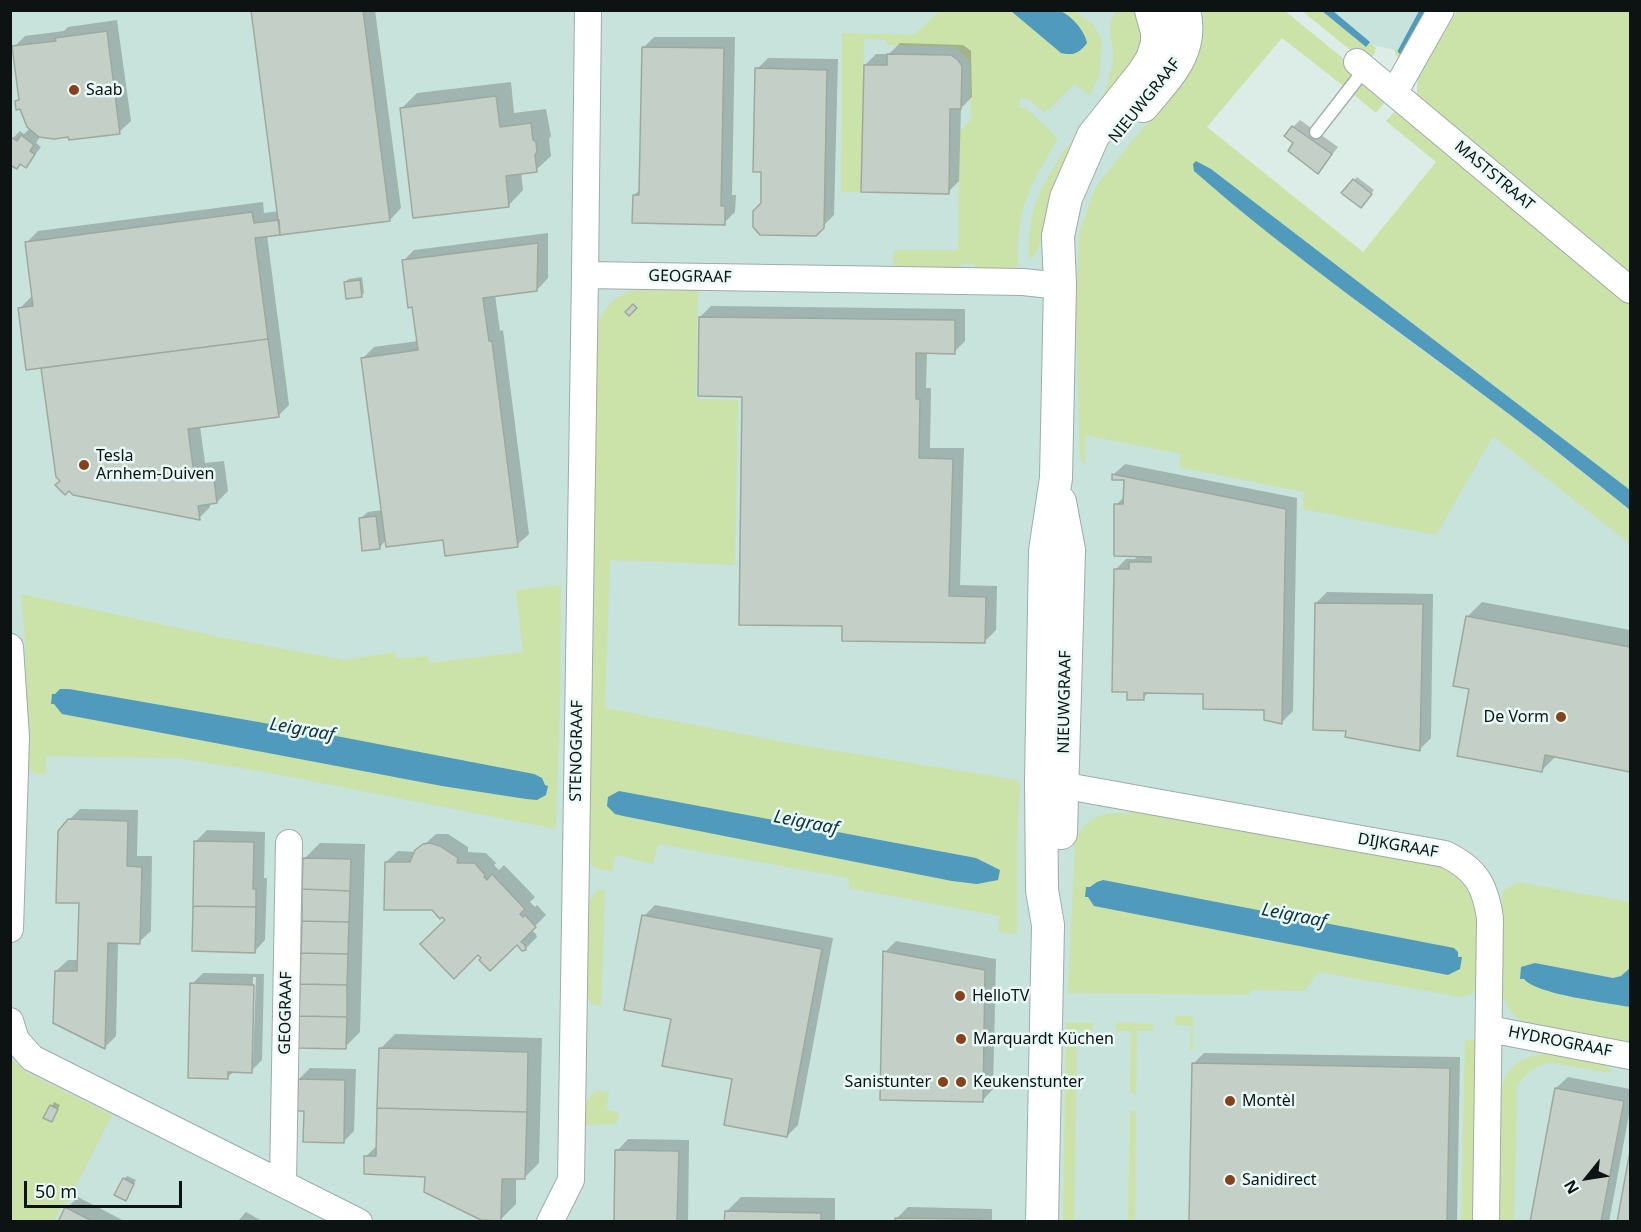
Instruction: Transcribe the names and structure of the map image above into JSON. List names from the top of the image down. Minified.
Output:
{"streets":{"street":["NIEUWGRAAF","MASTSTRAAT","GEOGRAAF","STENOGRAAF","DIJKGRAAF","HYDROGRAAF"]},"crossings":[["NIEUWGRAAF","GEOGRAAF"],["NIEUWGRAAF","DIJKGRAAF"],["GEOGRAAF","STENOGRAAF"],["DIJKGRAAF","HYDROGRAAF"]],"water":["Leigraaf"],"places":["Saab","Tesla Arnhem-Duiven","De Vorm","HelloTV","Marquardt Küchen","Sanistunter","Keukenstunter","Montèl","Sanidirect"],"scale_bar":"50 m","north":"bottom left"}
